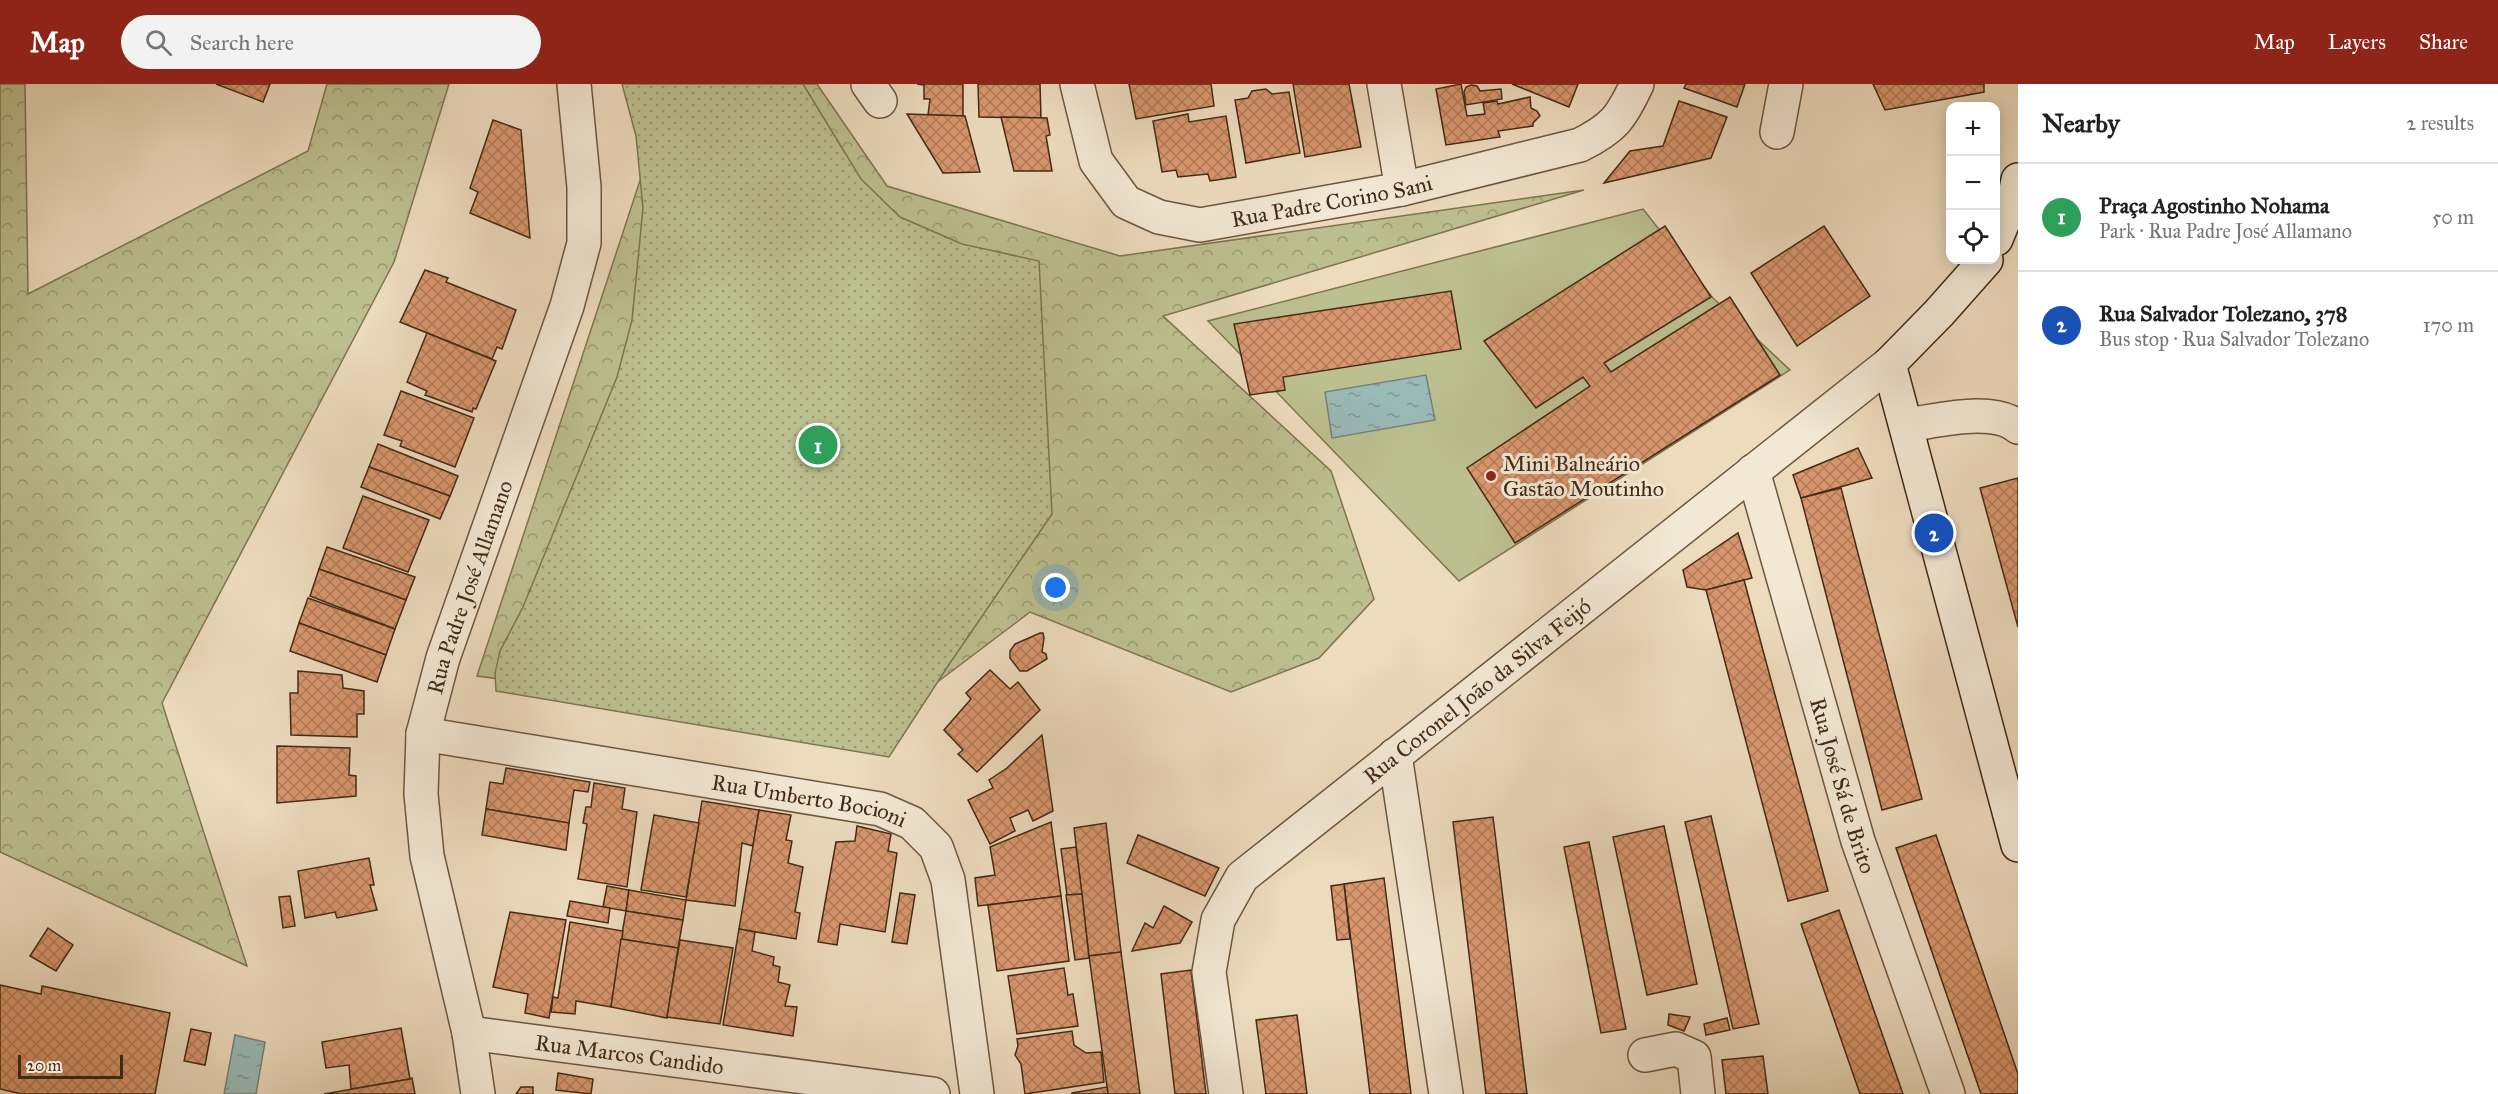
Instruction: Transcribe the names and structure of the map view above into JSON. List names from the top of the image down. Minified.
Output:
{"streets":{"street":["Rua Padre Corino Sani","Rua Padre José Allamano","Rua Coronel João da Silva Feijó","Rua José Sá de Brito","Rua Umberto Bocioni","Rua Marcos Candido"]},"crossings":[["Rua Padre José Allamano","Rua Umberto Bocioni"],["Rua Padre José Allamano","Rua Marcos Candido"],["Rua Coronel João da Silva Feijó","Rua José Sá de Brito"]],"places":["Mini Balneário Gastão Moutinho"],"scale_bar":"20 m","page":{"header":"Map","search":"Search here","nav":["Map","Layers","Share"],"heading":["Nearby","2 results"],"map_buttons":["+","−"],"list":[{"mark":"1","name":"Praça Agostinho Nohama","note":"Park · Rua Padre José Allamano","value":"50 m"},{"mark":"2","name":"Rua Salvador Tolezano, 378","note":"Bus stop · Rua Salvador Tolezano","value":"170 m"}],"pins":["1","2"],"scale":"20 m"}}
